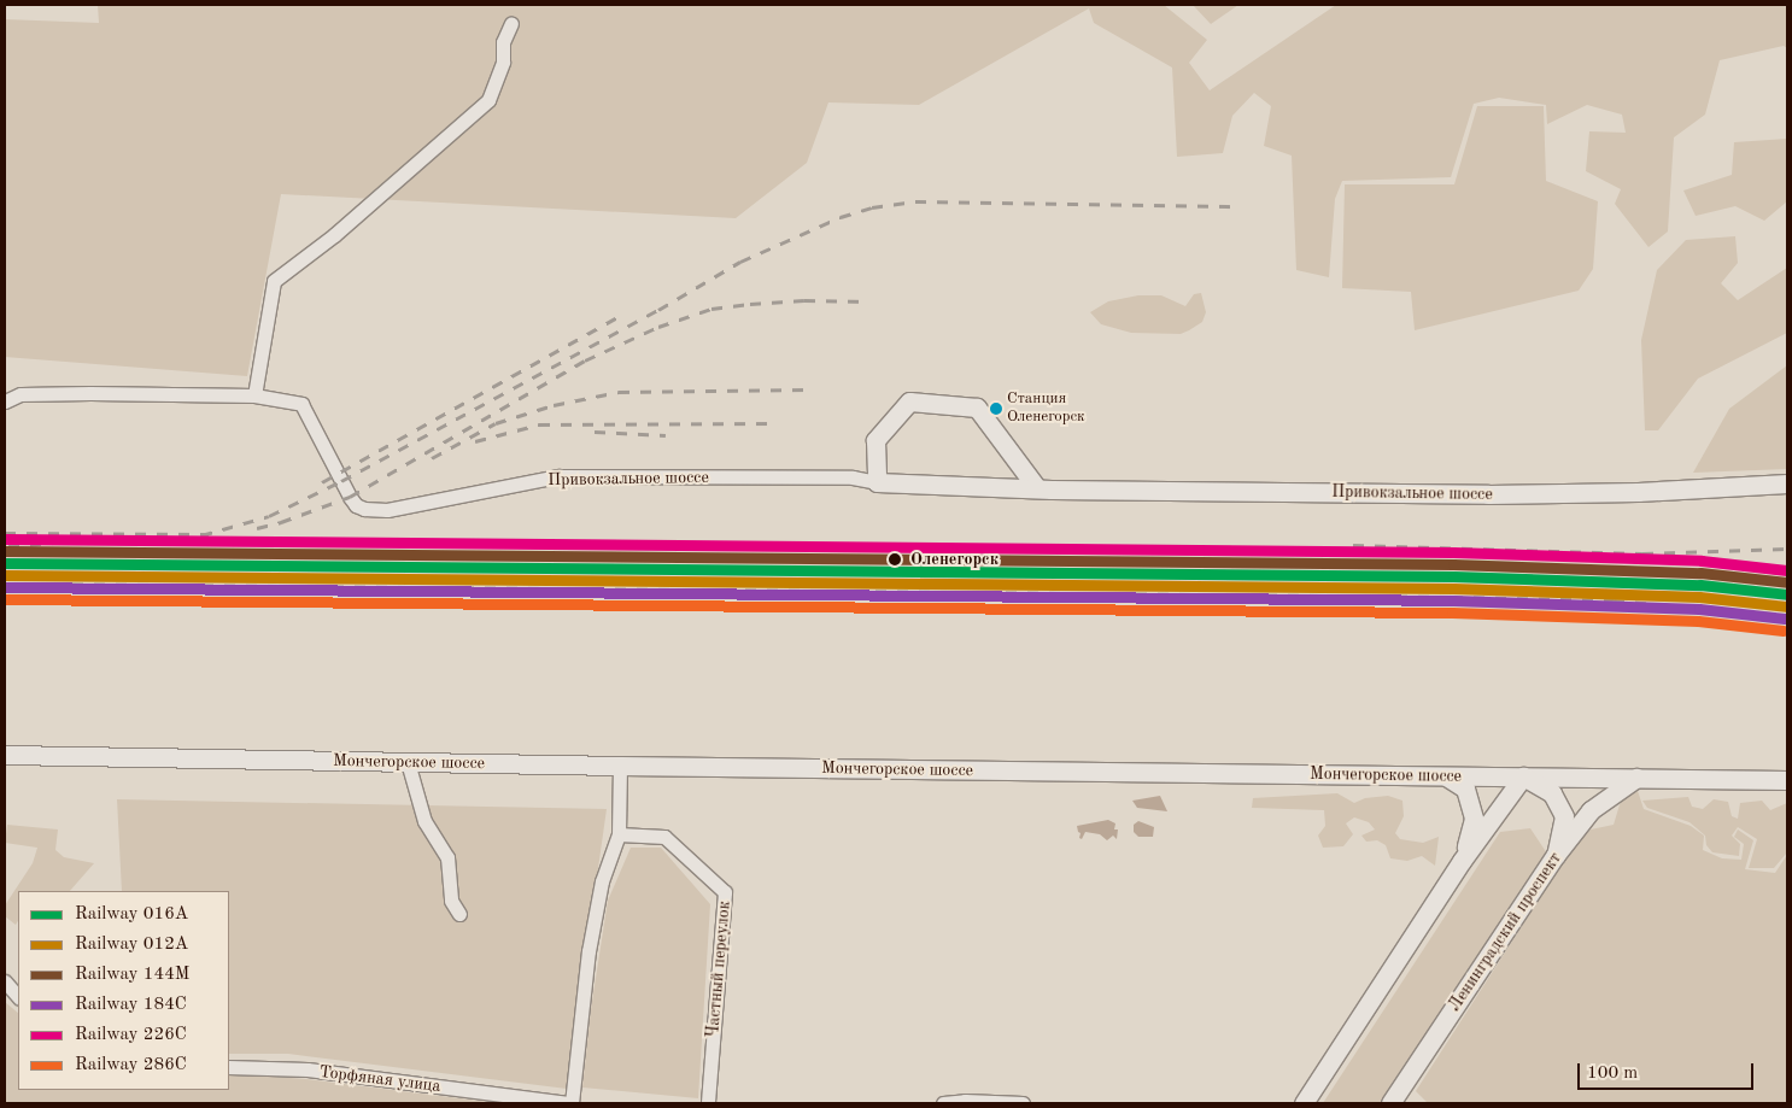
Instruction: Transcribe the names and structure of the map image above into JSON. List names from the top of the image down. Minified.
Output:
{"streets":{"street":["Привокзальное шоссе","Мончегорское шоссе","Ленинградский проспект","Частный переулок","Торфяная улица"]},"crossings":[["Мончегорское шоссе","Ленинградский проспект"]],"places":["Станция Оленегорск","Оленегорск"],"lines":["rail line 226С","rail line 144М","rail line 016А","rail line 012А","rail line 184С","rail line 286С"],"legend":["Railway 016А","Railway 012А","Railway 144М","Railway 184С","Railway 226С","Railway 286С"],"scale_bar":"100 m"}
